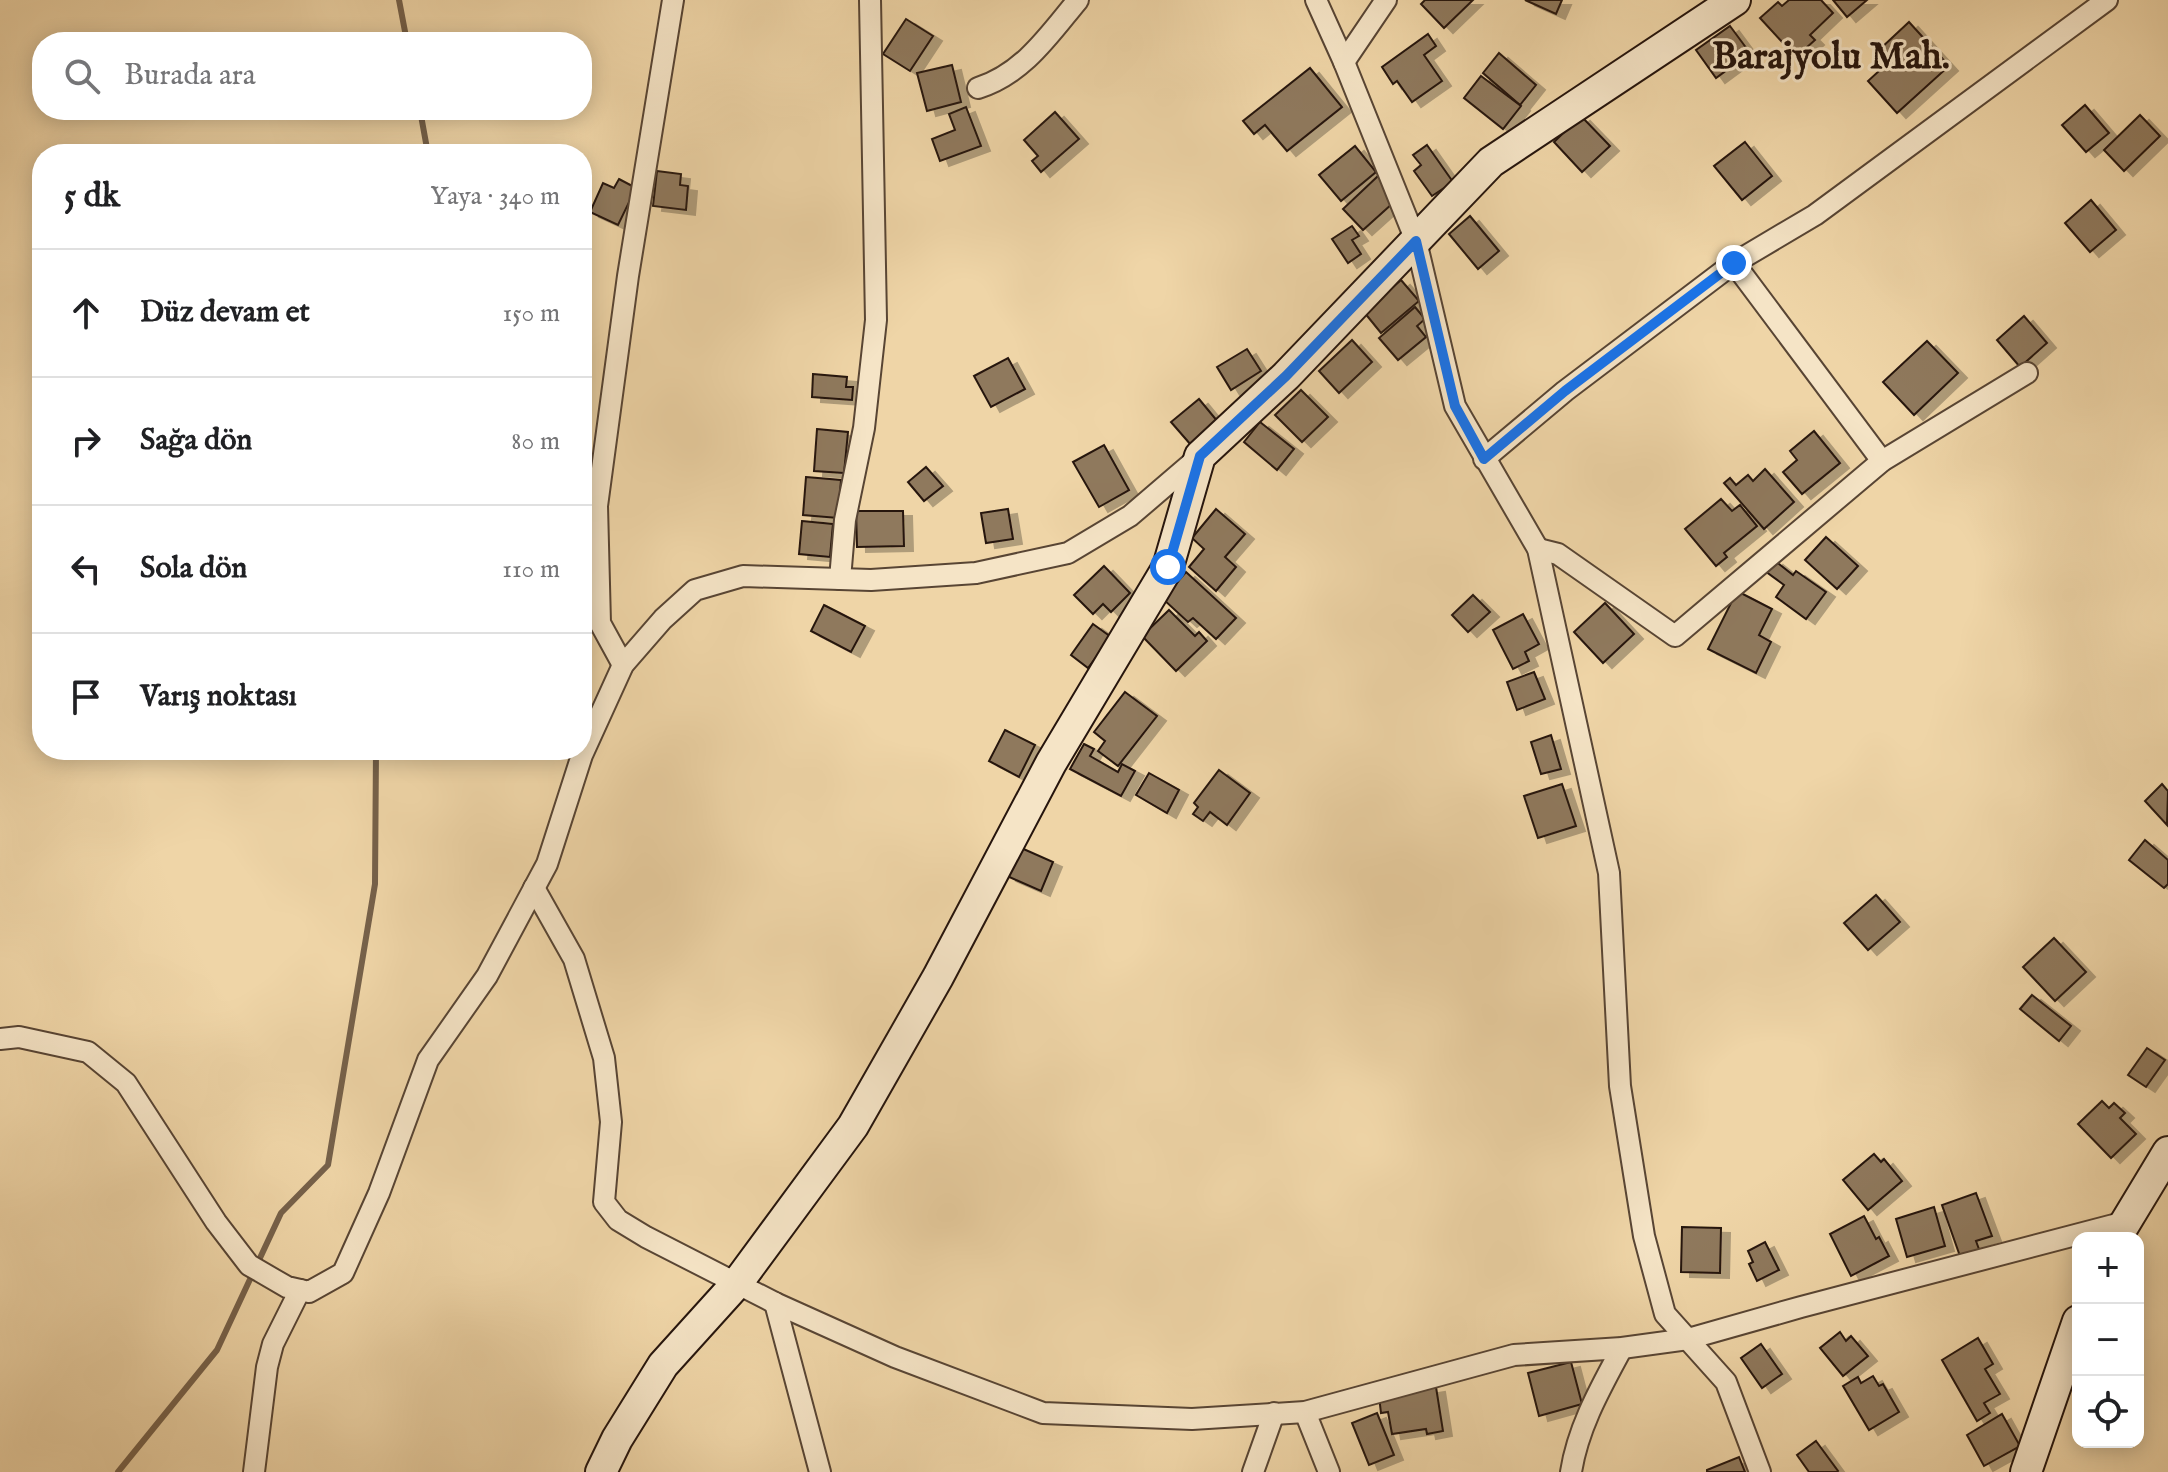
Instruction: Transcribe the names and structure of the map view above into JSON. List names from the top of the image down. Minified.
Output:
{"districts":["Barajyolu Mah."],"page":{"search":"Burada ara","heading":["5 dk","Yaya · 340 m"],"list":[["Düz devam et","150 m"],["Sağa dön","80 m"],["Sola dön","110 m"],"Varış noktası"],"map_buttons":["+","−"]}}
